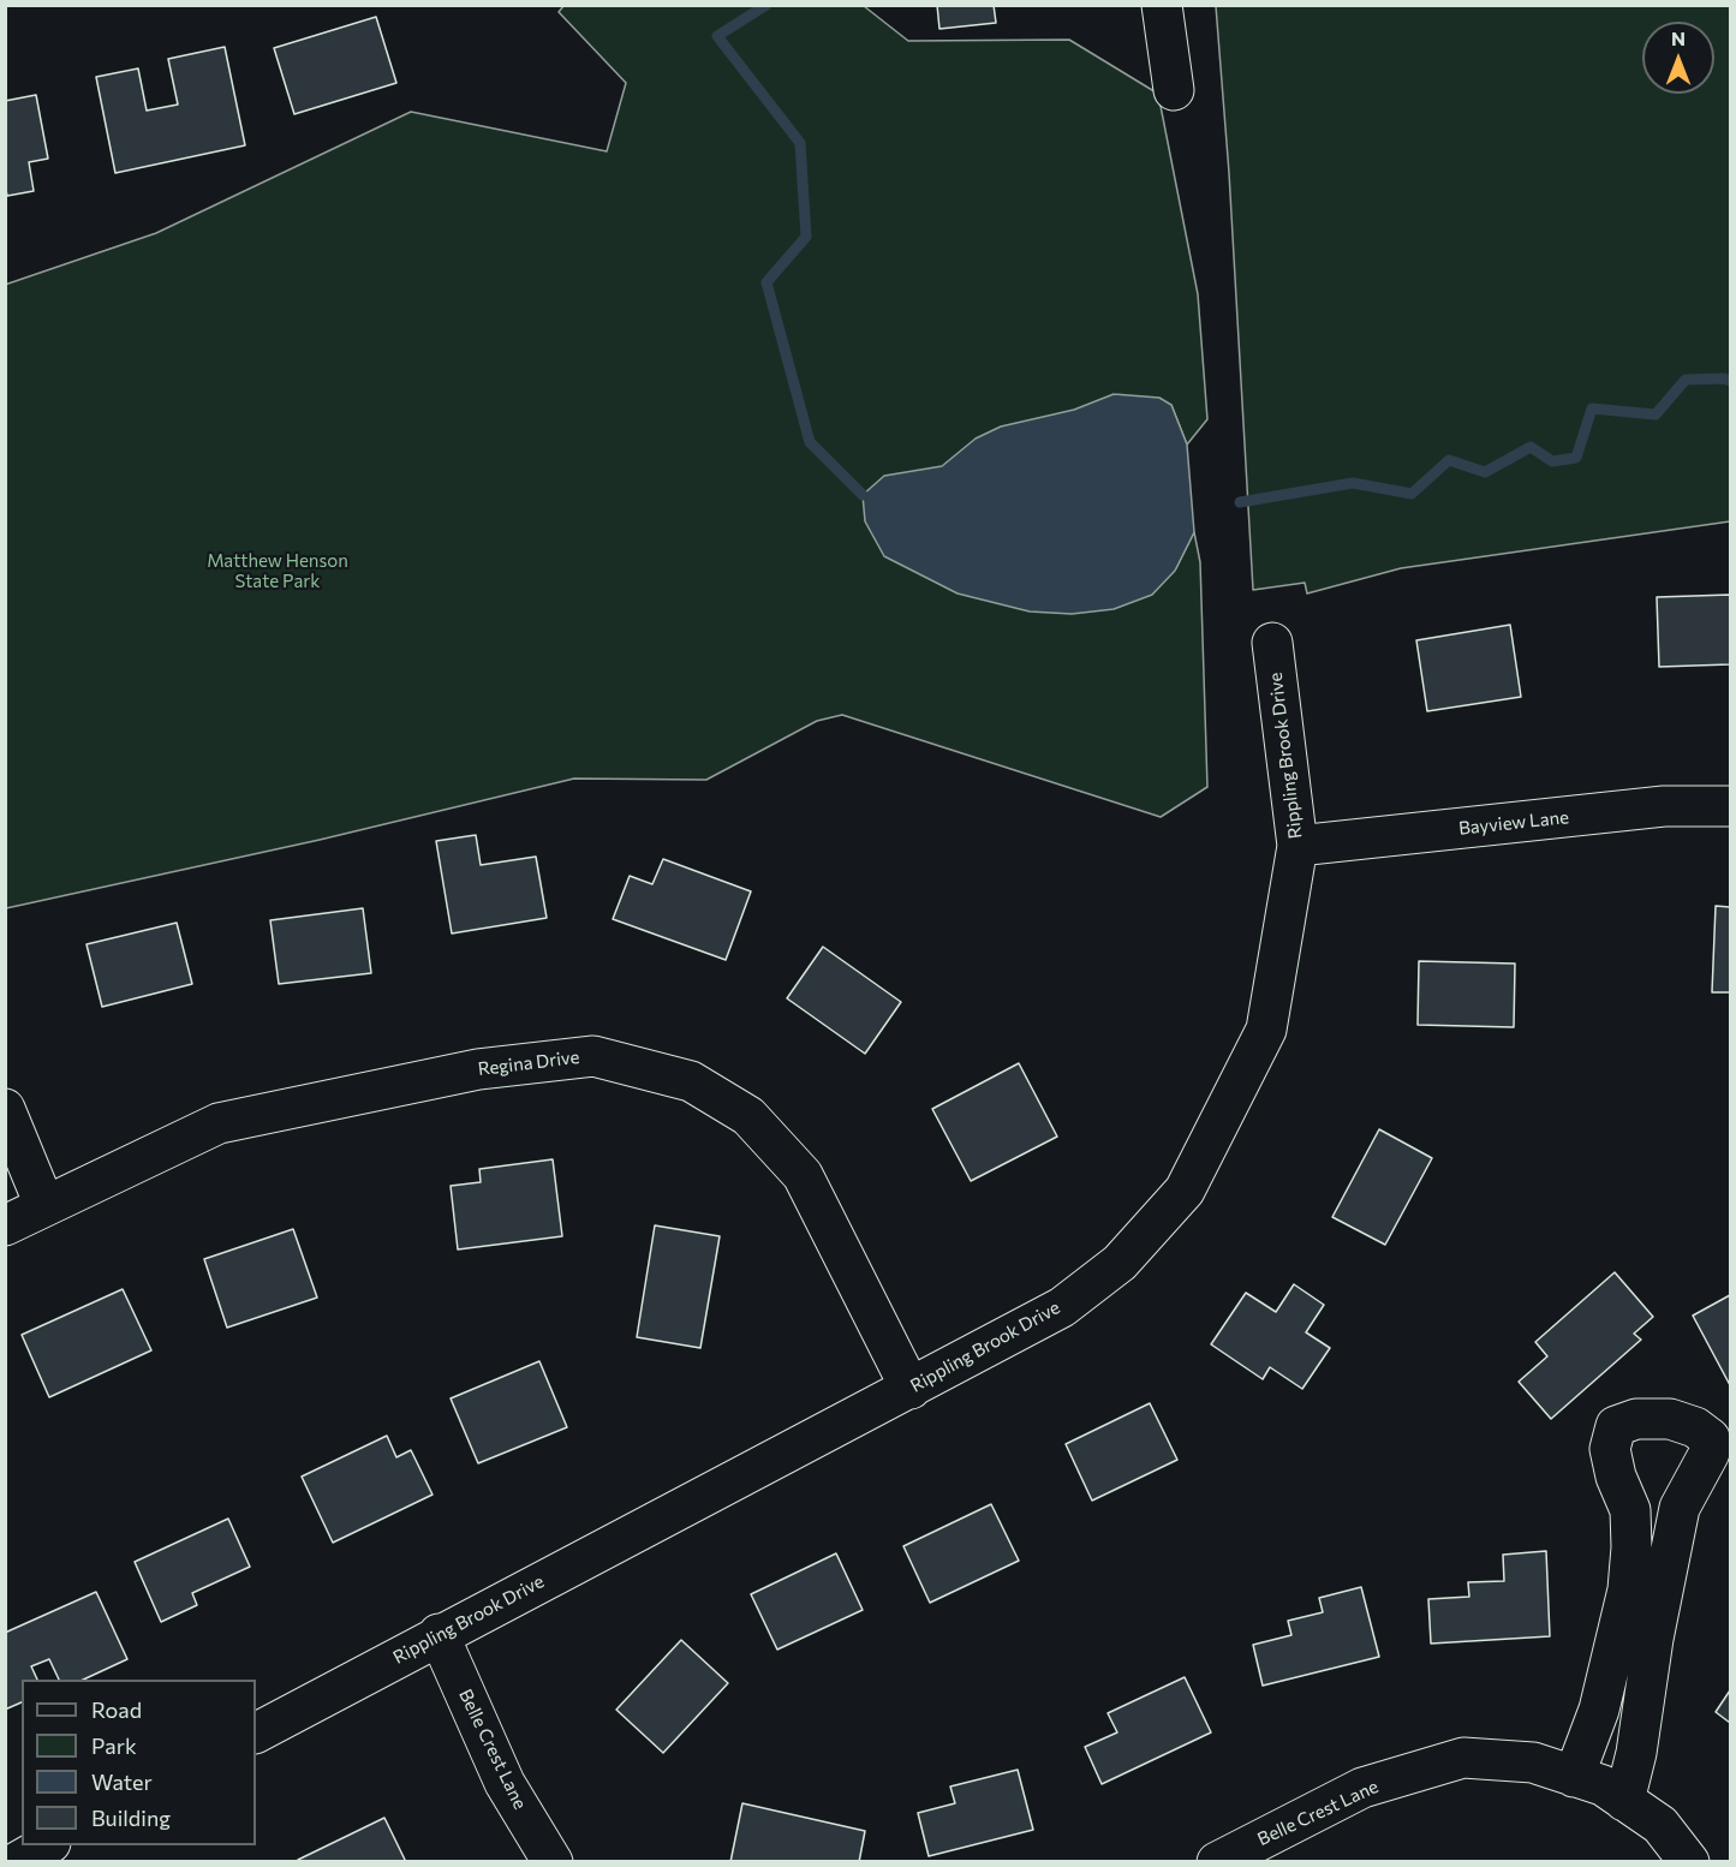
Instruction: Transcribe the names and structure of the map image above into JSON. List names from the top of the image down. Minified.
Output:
{"streets":{"street":["Rippling Brook Drive","Bayview Lane","Regina Drive","Belle Crest Lane"]},"crossings":[["Rippling Brook Drive","Bayview Lane"],["Rippling Brook Drive","Regina Drive"],["Rippling Brook Drive","Belle Crest Lane"]],"parks":["Matthew Henson State Park"],"legend":["Road","Park","Water","Building"],"north":"top"}
